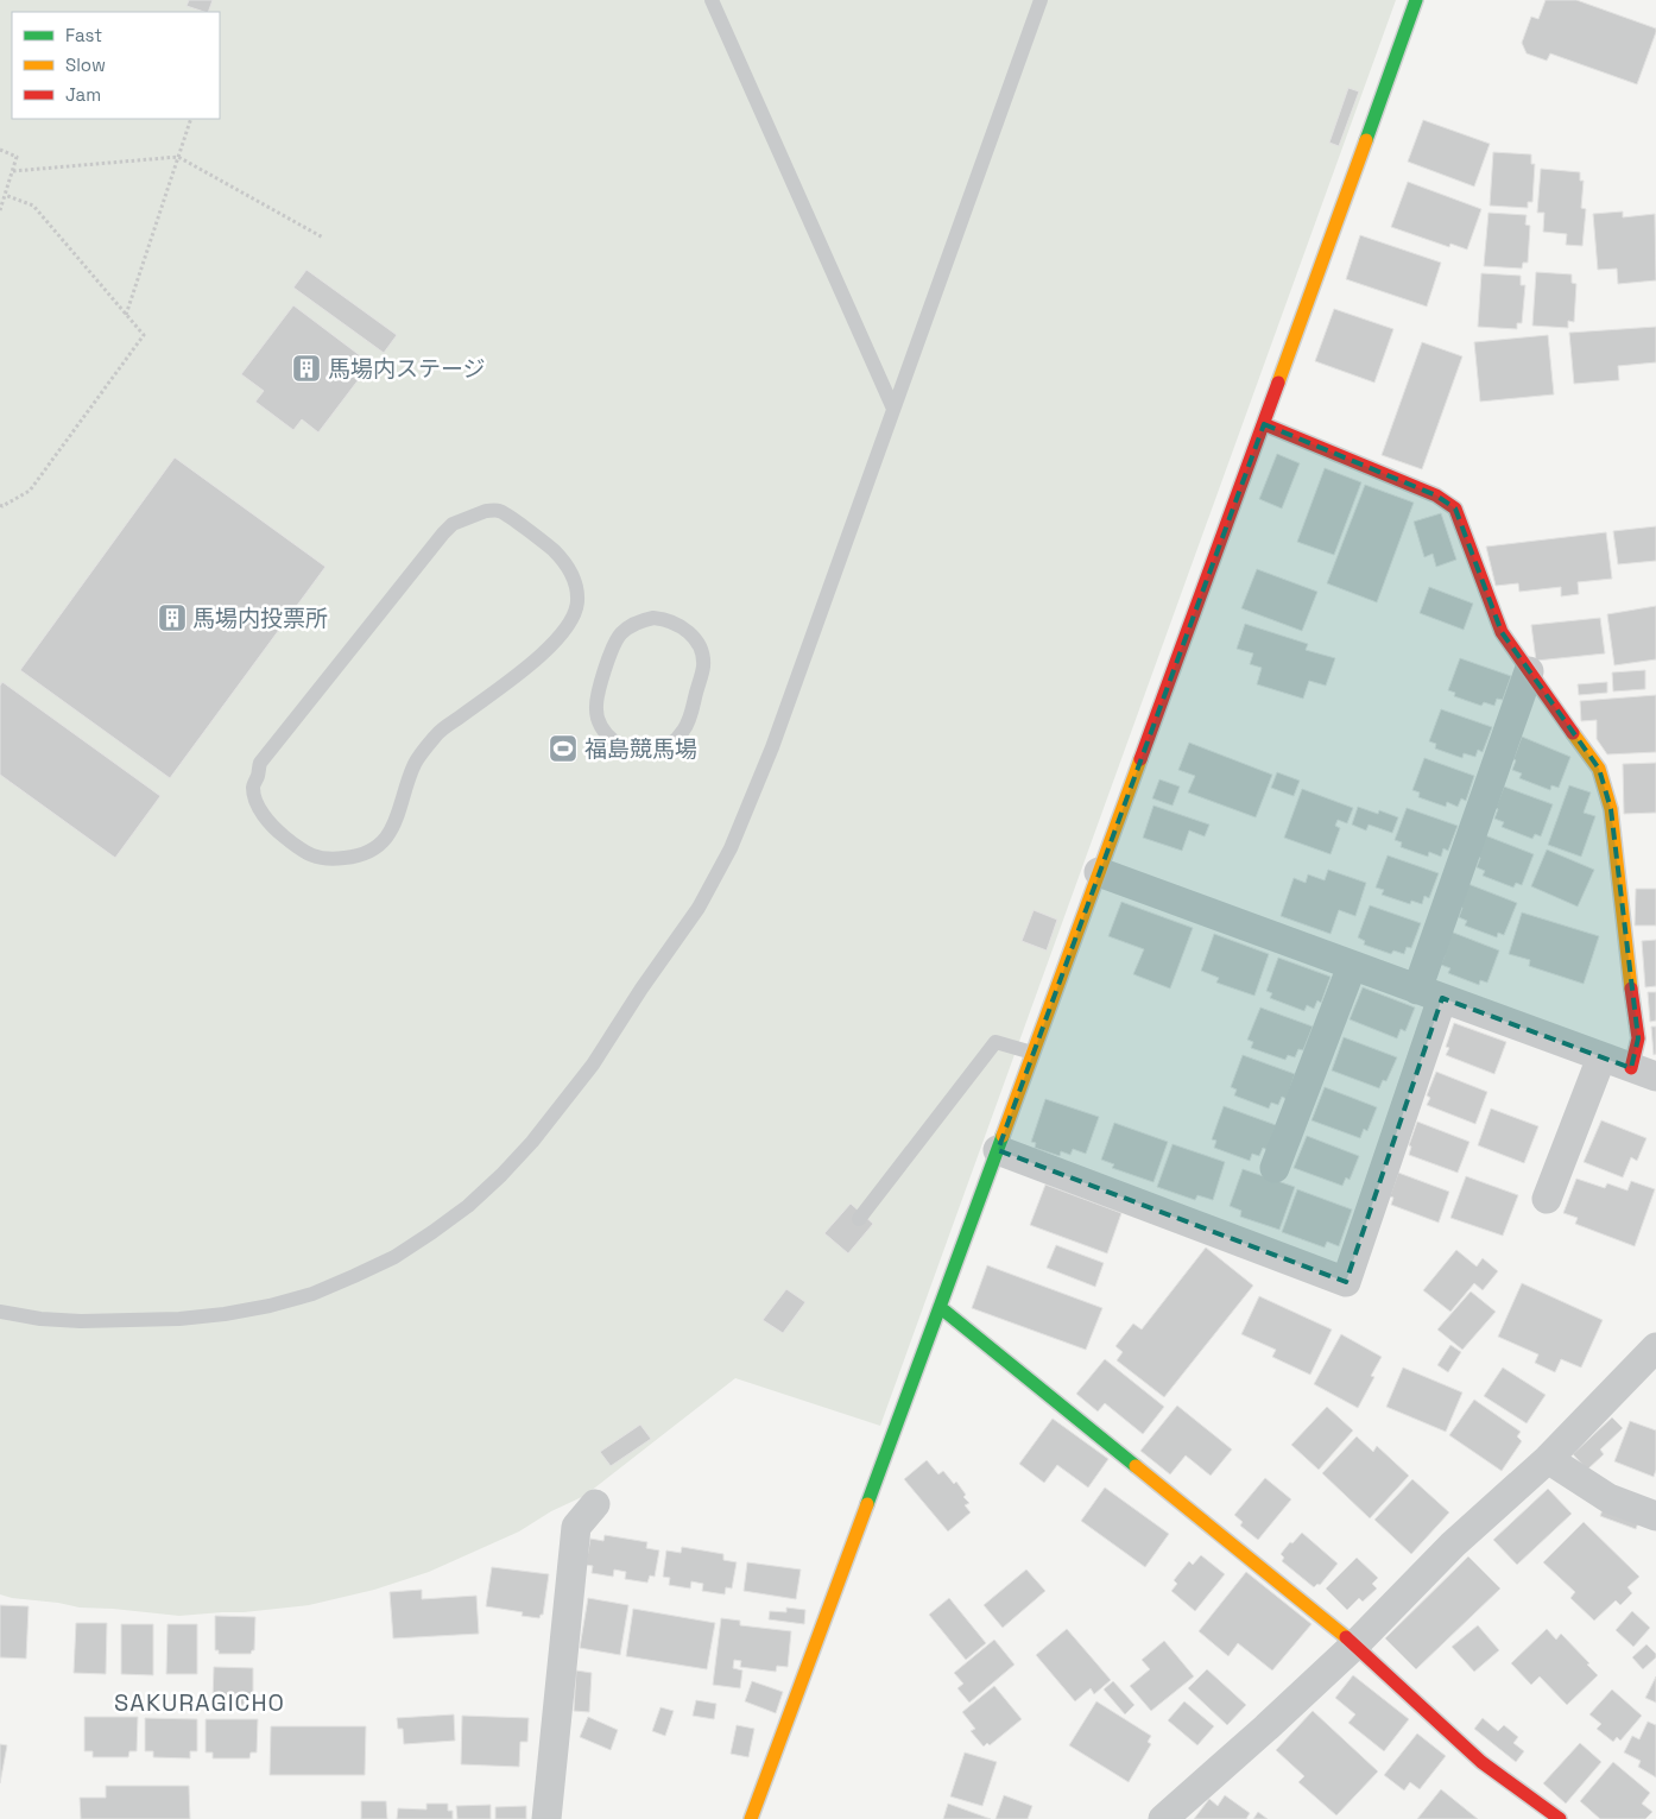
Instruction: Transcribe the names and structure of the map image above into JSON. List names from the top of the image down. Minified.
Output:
{"districts":["SAKURAGICHO"],"places":{"building":["馬場内ステージ","馬場内投票所"],"sports":["福島競馬場"]},"legend":["Fast","Slow","Jam"]}
